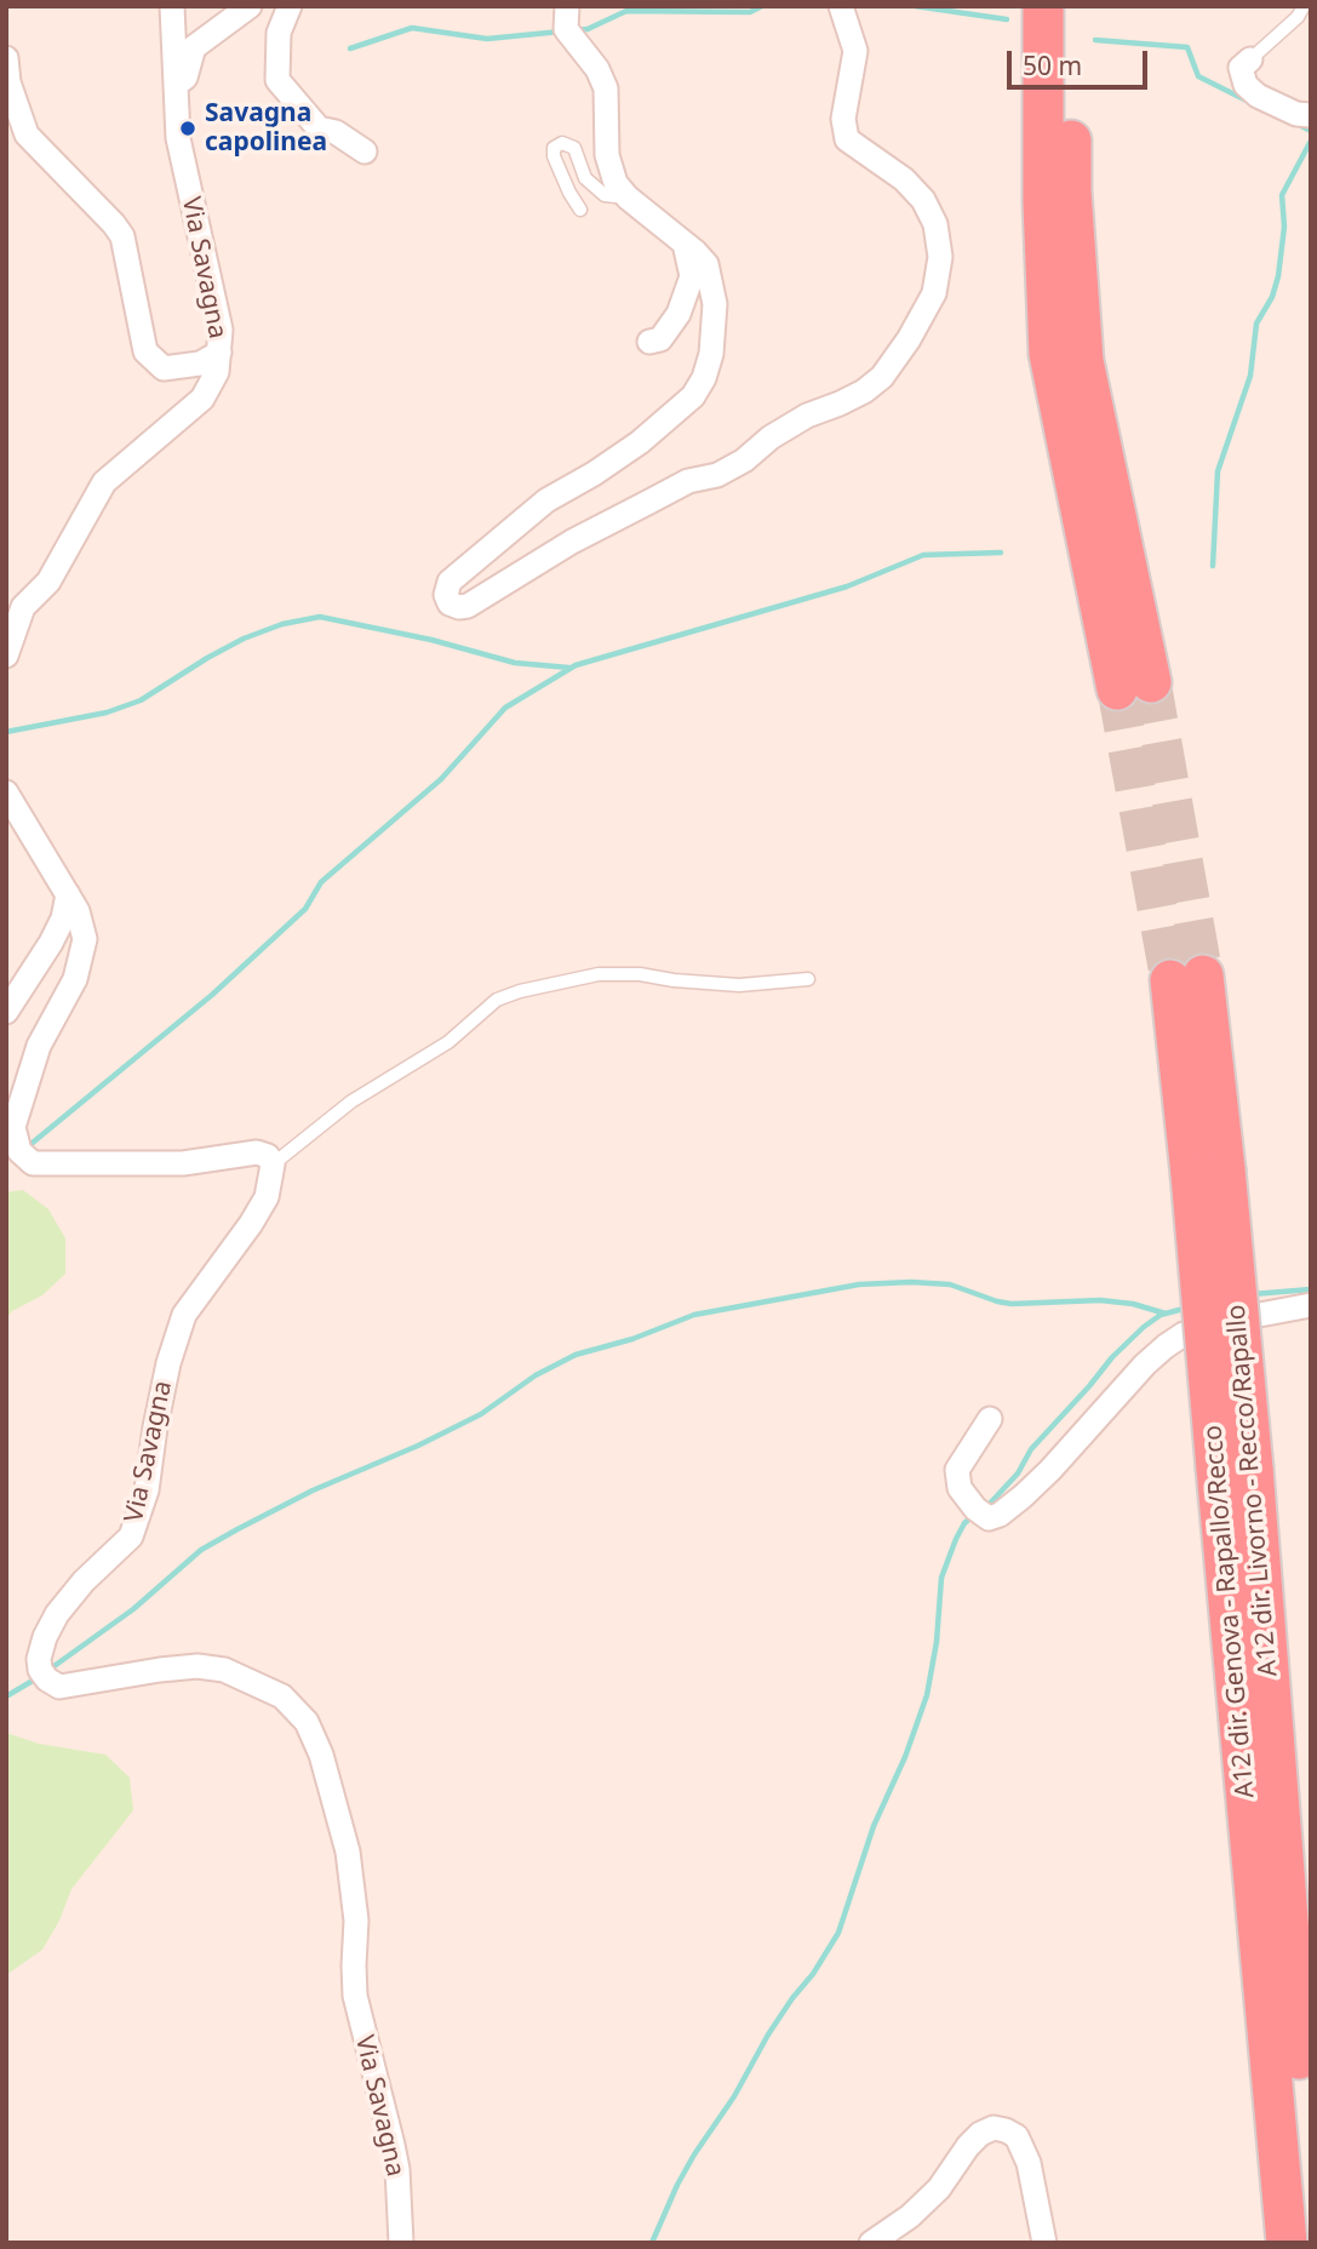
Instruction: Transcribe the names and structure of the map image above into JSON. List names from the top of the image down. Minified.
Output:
{"streets":{"highway":["A12 dir. Livorno - Recco/Rapallo","A12 dir. Genova - Rapallo/Recco"],"street":["Via Savagna"]},"crossings":[["A12 dir. Livorno - Recco/Rapallo","A12 dir. Genova - Rapallo/Recco"]],"places":["Savagna capolinea"],"scale_bar":"50 m"}
